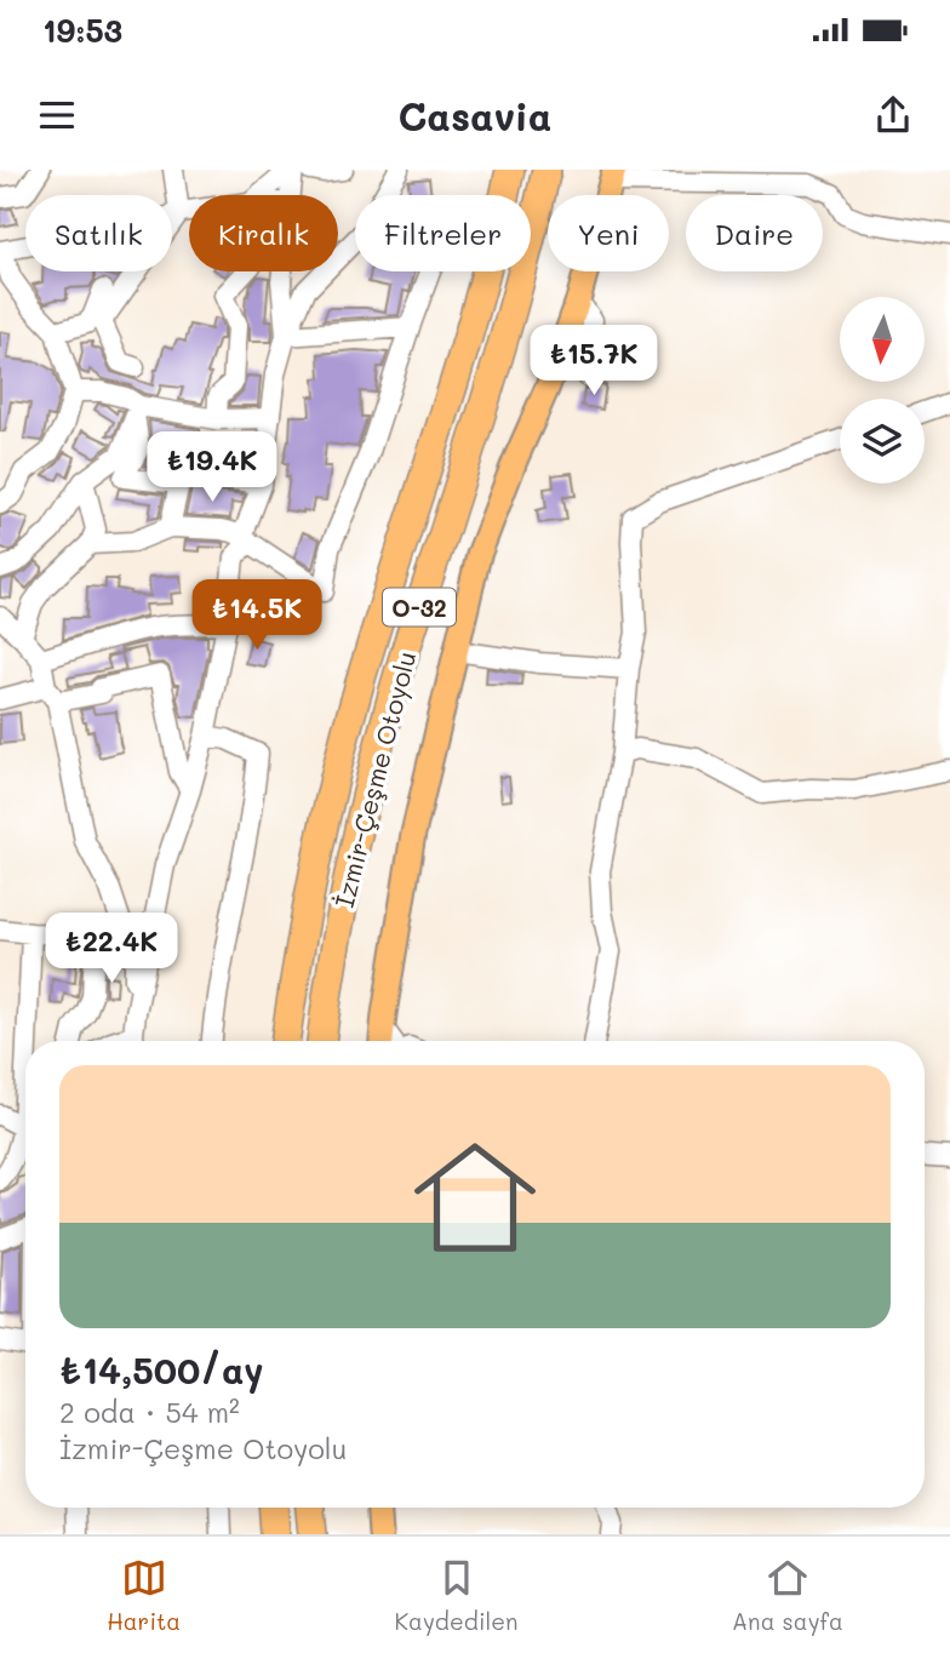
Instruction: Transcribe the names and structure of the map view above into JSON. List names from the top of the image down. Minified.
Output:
{"streets":{"highway":["O-32","İzmir-Çeşme Otoyolu"]},"north":"bottom","page":{"status":"19:53","header":"Casavia","chip":["Satılık","Kiralık","Filtreler","Yeni","Daire"],"price":["₺15.7K","₺19.4K","₺14.5K","₺22.4K"],"list":[{"name":"₺14,500/ay","note":"2 oda · 54 m² · İzmir-Çeşme Otoyolu"}],"tabs":["Harita","Kaydedilen","Ana sayfa"]}}
